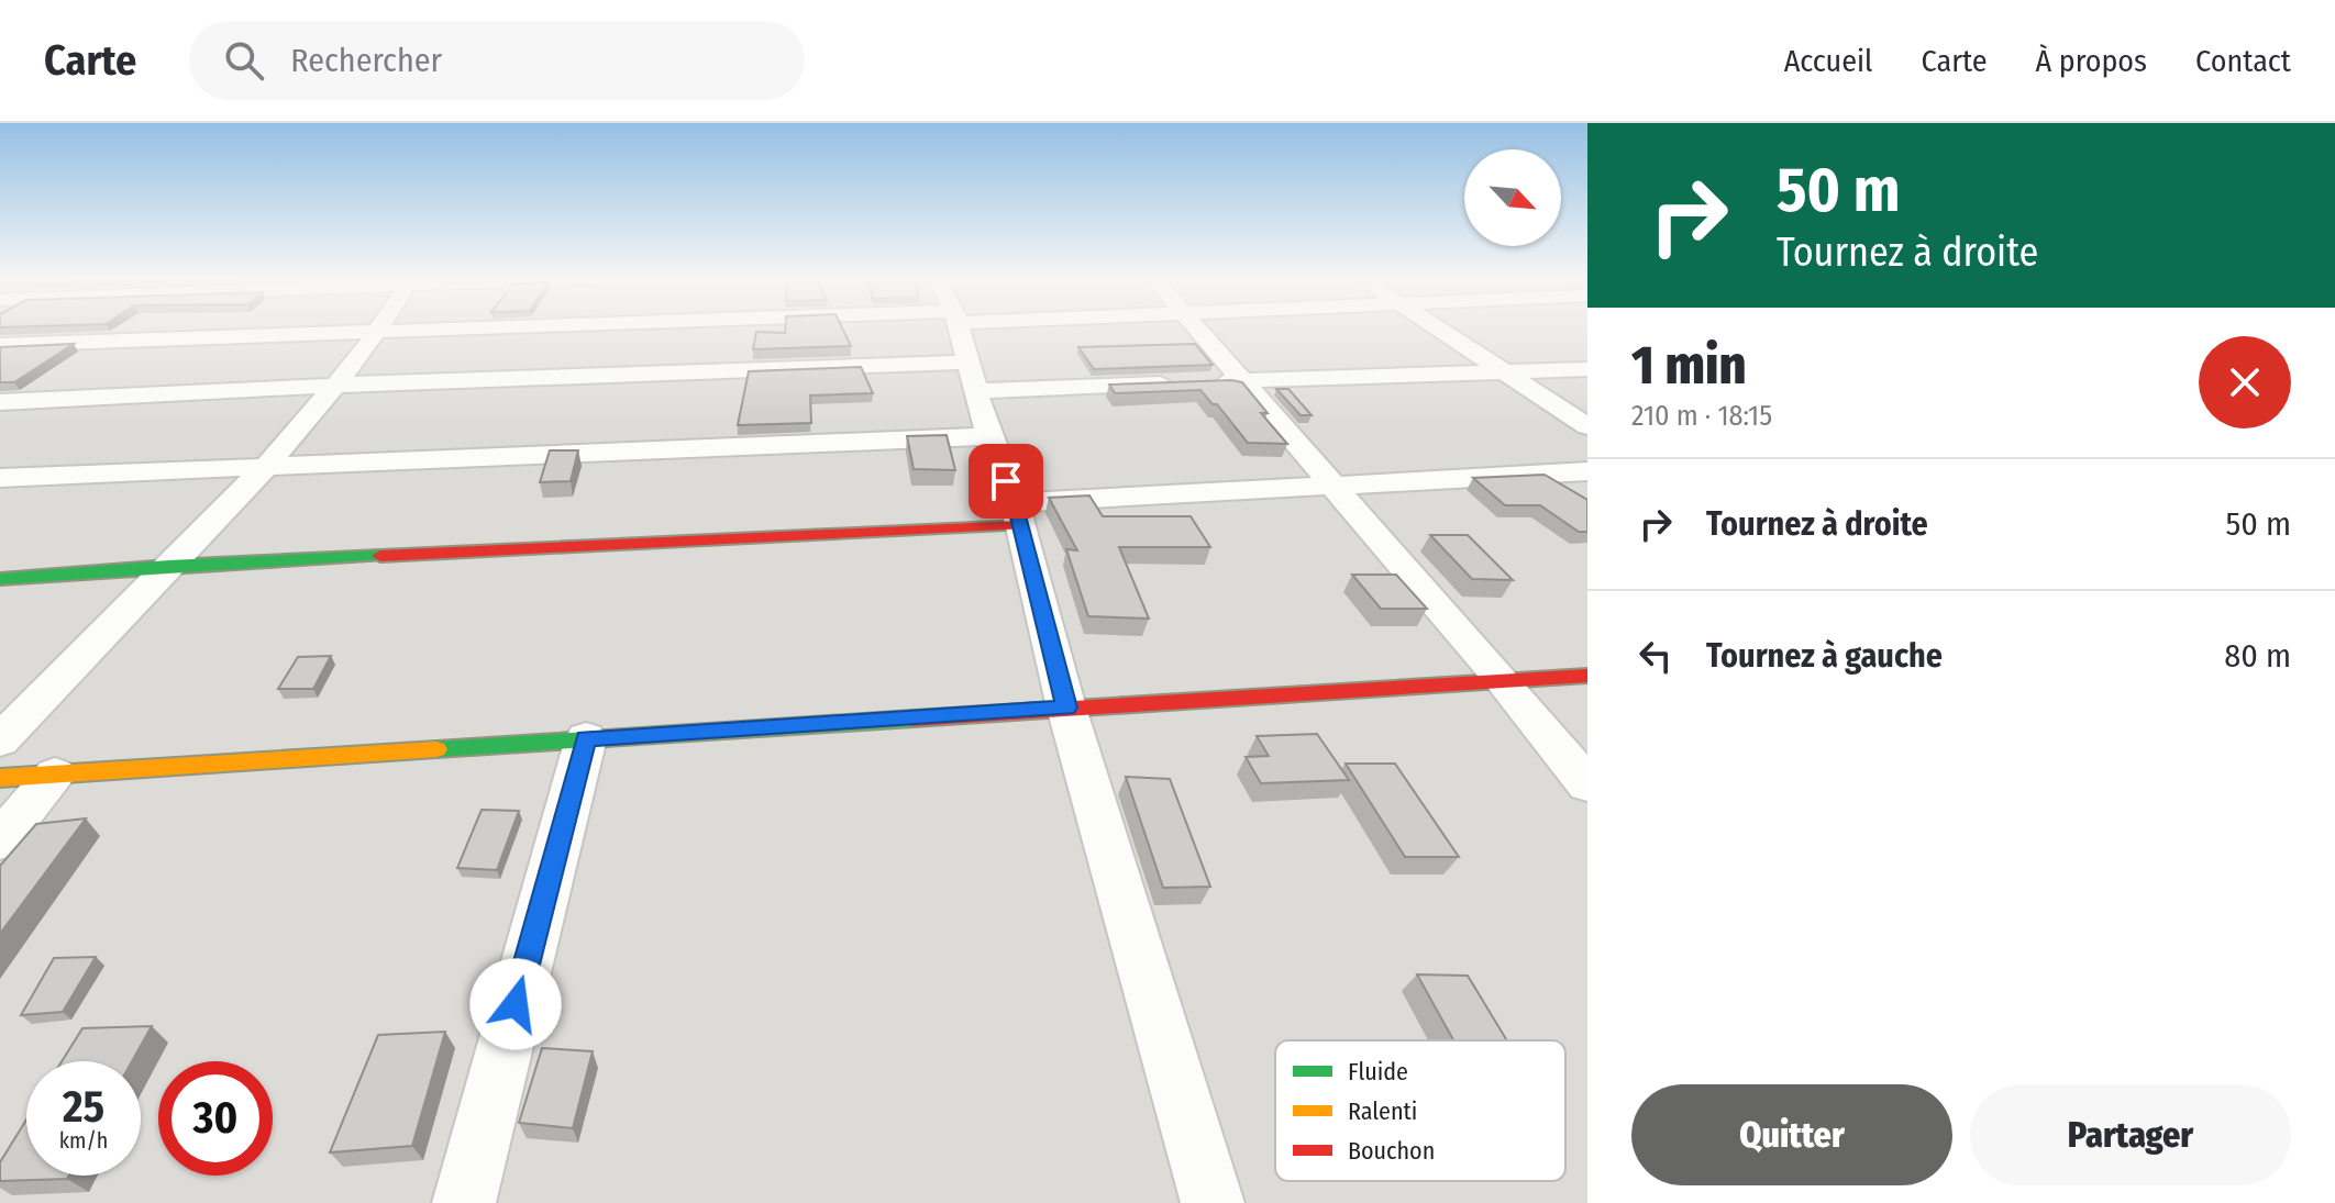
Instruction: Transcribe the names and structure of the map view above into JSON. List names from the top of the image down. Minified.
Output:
{"legend":["Fluide","Ralenti","Bouchon"],"north":"bottom right","page":{"header":"Carte","search":"Rechercher","nav":["Accueil","Carte","À propos","Contact"],"turn":["50 m","Tournez à droite"],"heading":["1 min","210 m · 18:15"],"list":[{"name":"Tournez à droite","value":"50 m"},{"name":"Tournez à gauche","value":"80 m"}],"speed":"25 km/h","limit":"30","buttons":["Quitter","Partager"]}}
